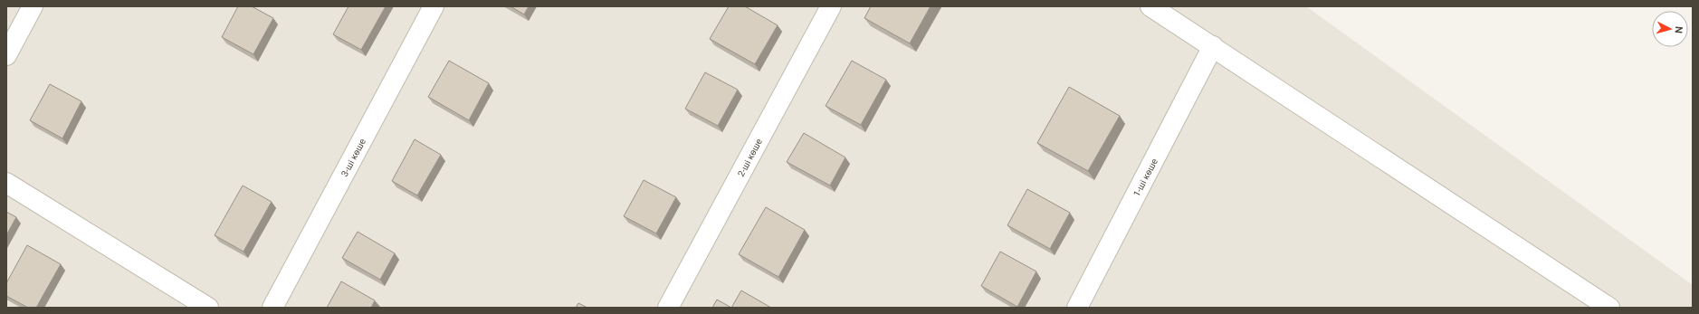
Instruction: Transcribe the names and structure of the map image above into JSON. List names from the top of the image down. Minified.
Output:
{"streets":{"street":["3-ші көше","2-ші көше","1-ші көше"]},"north":"right"}
